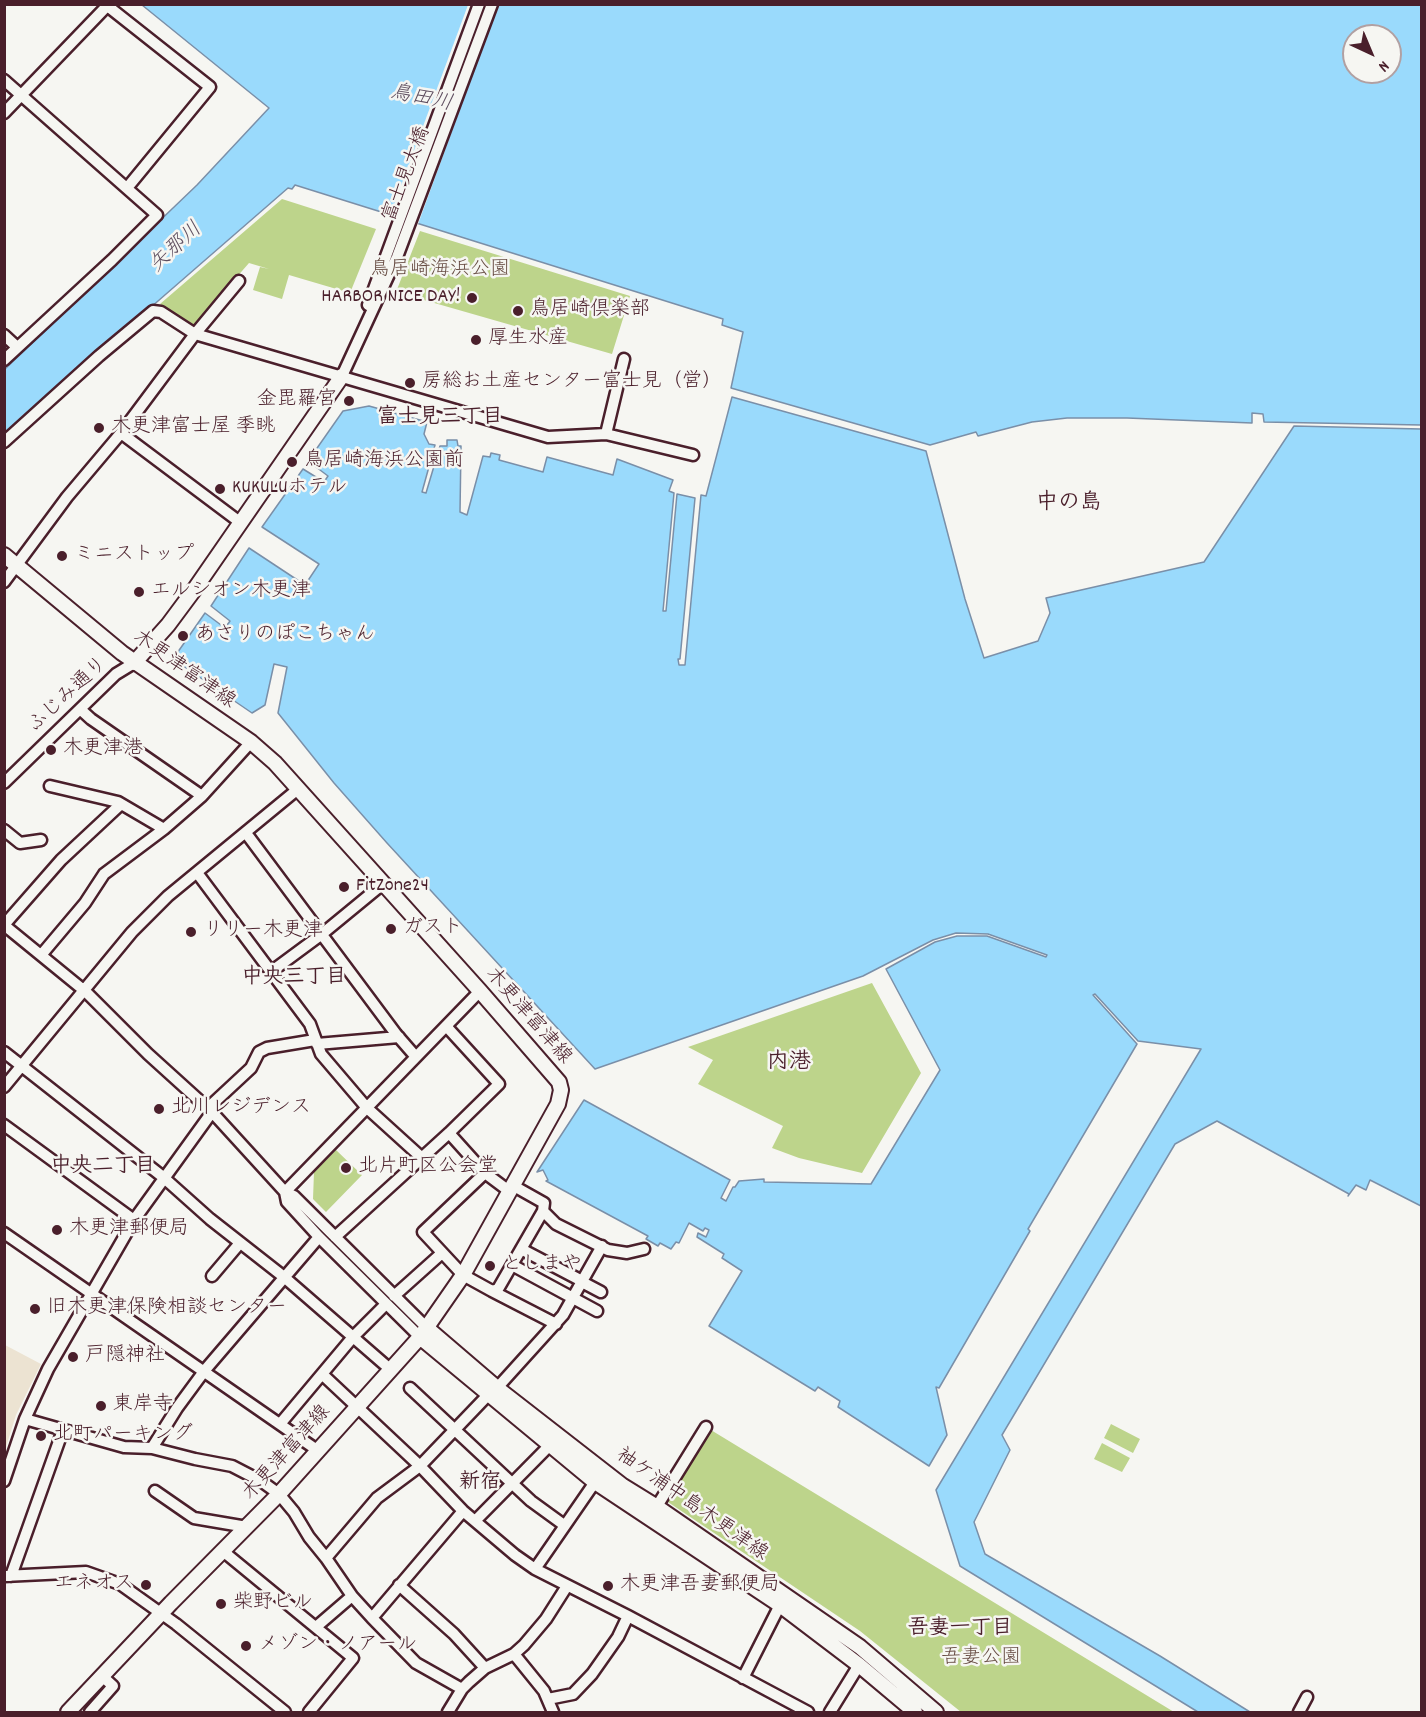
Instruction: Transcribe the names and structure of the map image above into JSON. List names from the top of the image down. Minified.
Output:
{"streets":{"main road":["木更津富津線","袖ケ浦中島木更津線"],"street":["富士見大橋","ふじみ通り"]},"crossings":[["木更津富津線","ふじみ通り"],["木更津富津線","袖ケ浦中島木更津線"]],"districts":["富士見三丁目","中の島","中央三丁目","内港","中央二丁目","新宿","吾妻一丁目"],"water":["鳥田川","矢那川"],"parks":["鳥居崎海浜公園","吾妻公園"],"places":["HARBOR NICE DAY!","鳥居崎倶楽部","厚生水産","房総お土産センター富士見（営）","金毘羅宮","木更津富士屋 季眺","鳥居崎海浜公園前","KUKULUホテル","ミニストップ","エルシオン木更津","あさりのぽこちゃん","木更津港","FitZone24","ガスト","リリー木更津","北川レジデンス","北片町区公会堂","木更津郵便局","としまや","旧木更津保険相談センター","戸隠神社","東岸寺","北町パーキング","エネオス","木更津吾妻郵便局","柴野ビル","メゾン・ノアール"],"north":"bottom right"}
